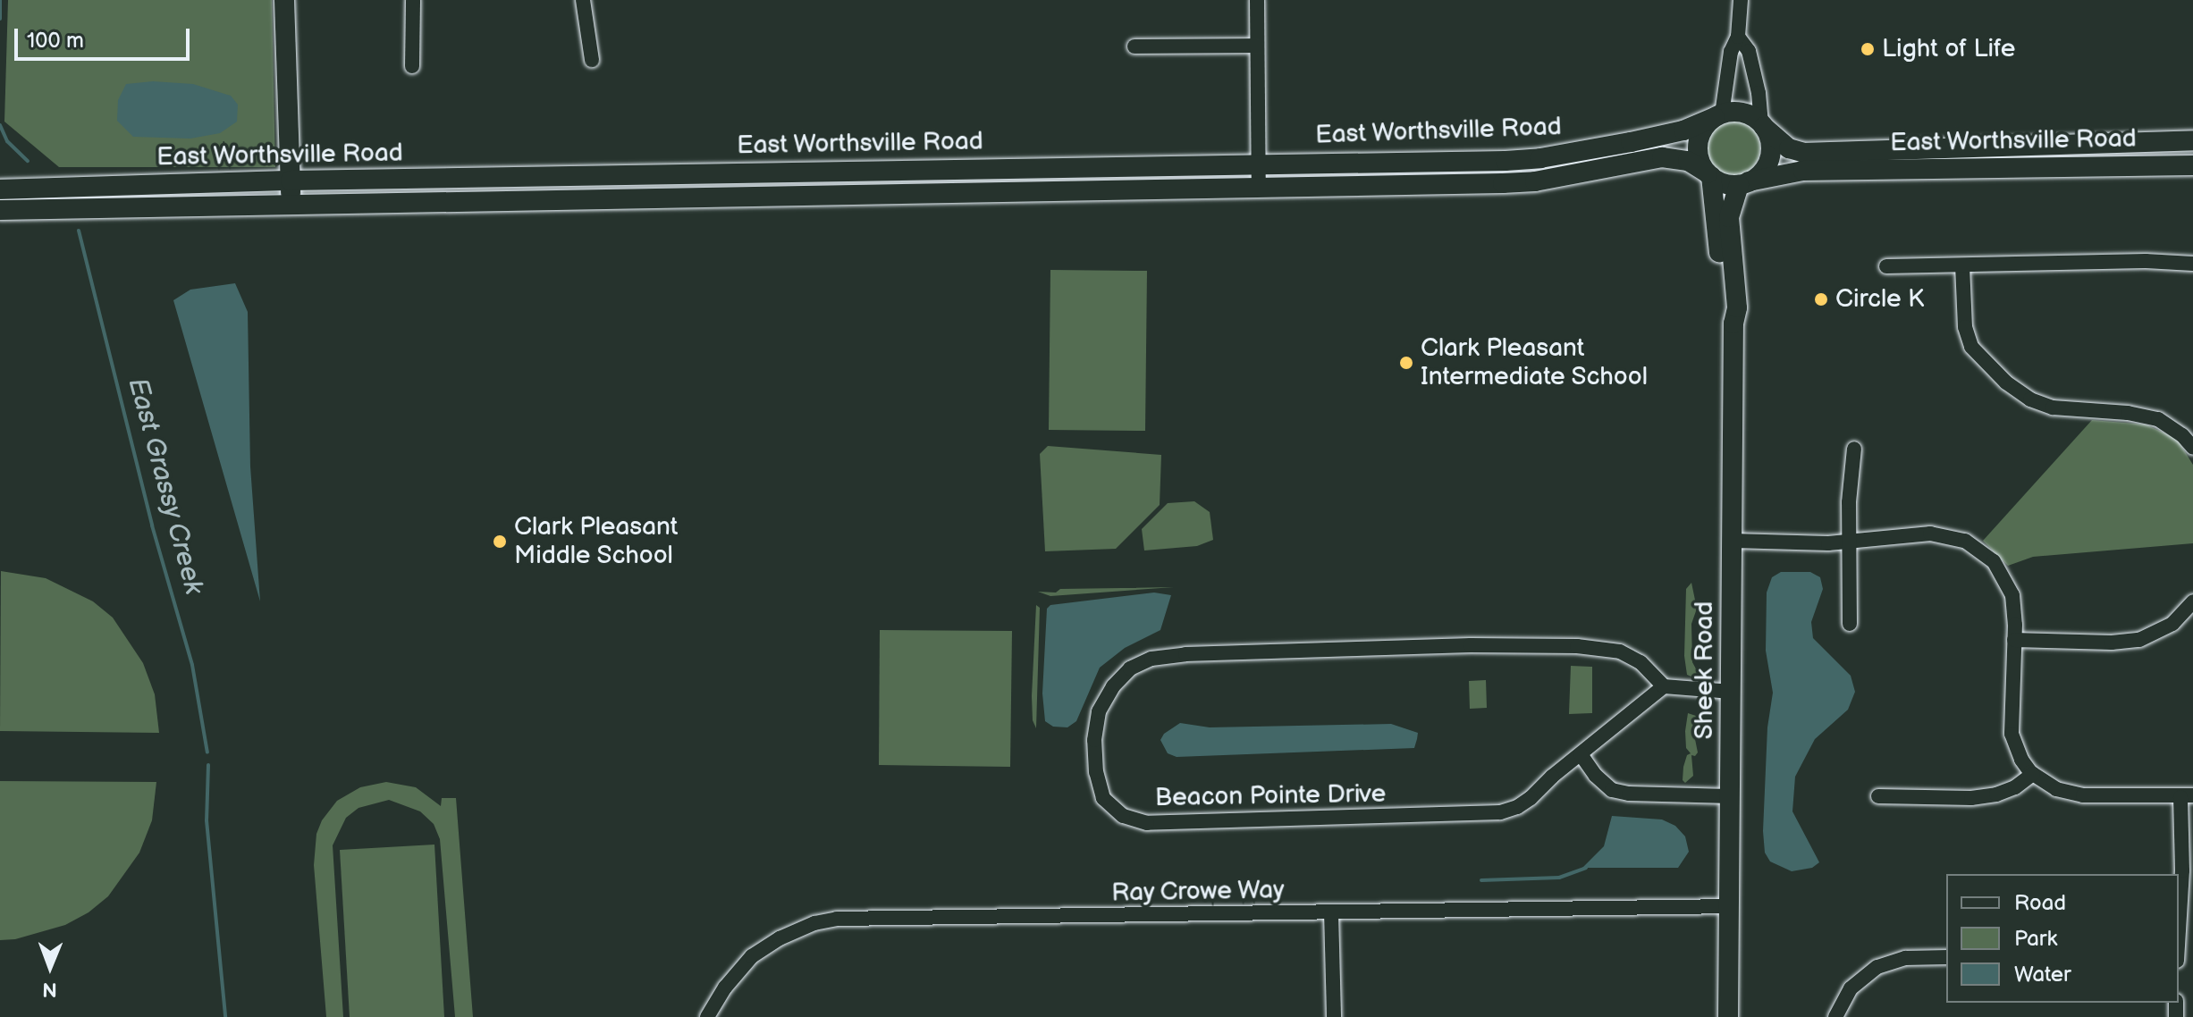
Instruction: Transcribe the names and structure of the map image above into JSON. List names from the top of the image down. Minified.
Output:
{"streets":{"main road":["East Worthsville Road","Sheek Road"],"street":["Beacon Pointe Drive","Ray Crowe Way"]},"crossings":[["East Worthsville Road","Sheek Road"],["Sheek Road","Ray Crowe Way"]],"water":["East Grassy Creek"],"places":["Light of Life","Circle K","Clark Pleasant Intermediate School","Clark Pleasant Middle School"],"legend":["Road","Park","Water"],"scale_bar":"100 m","north":"bottom"}
